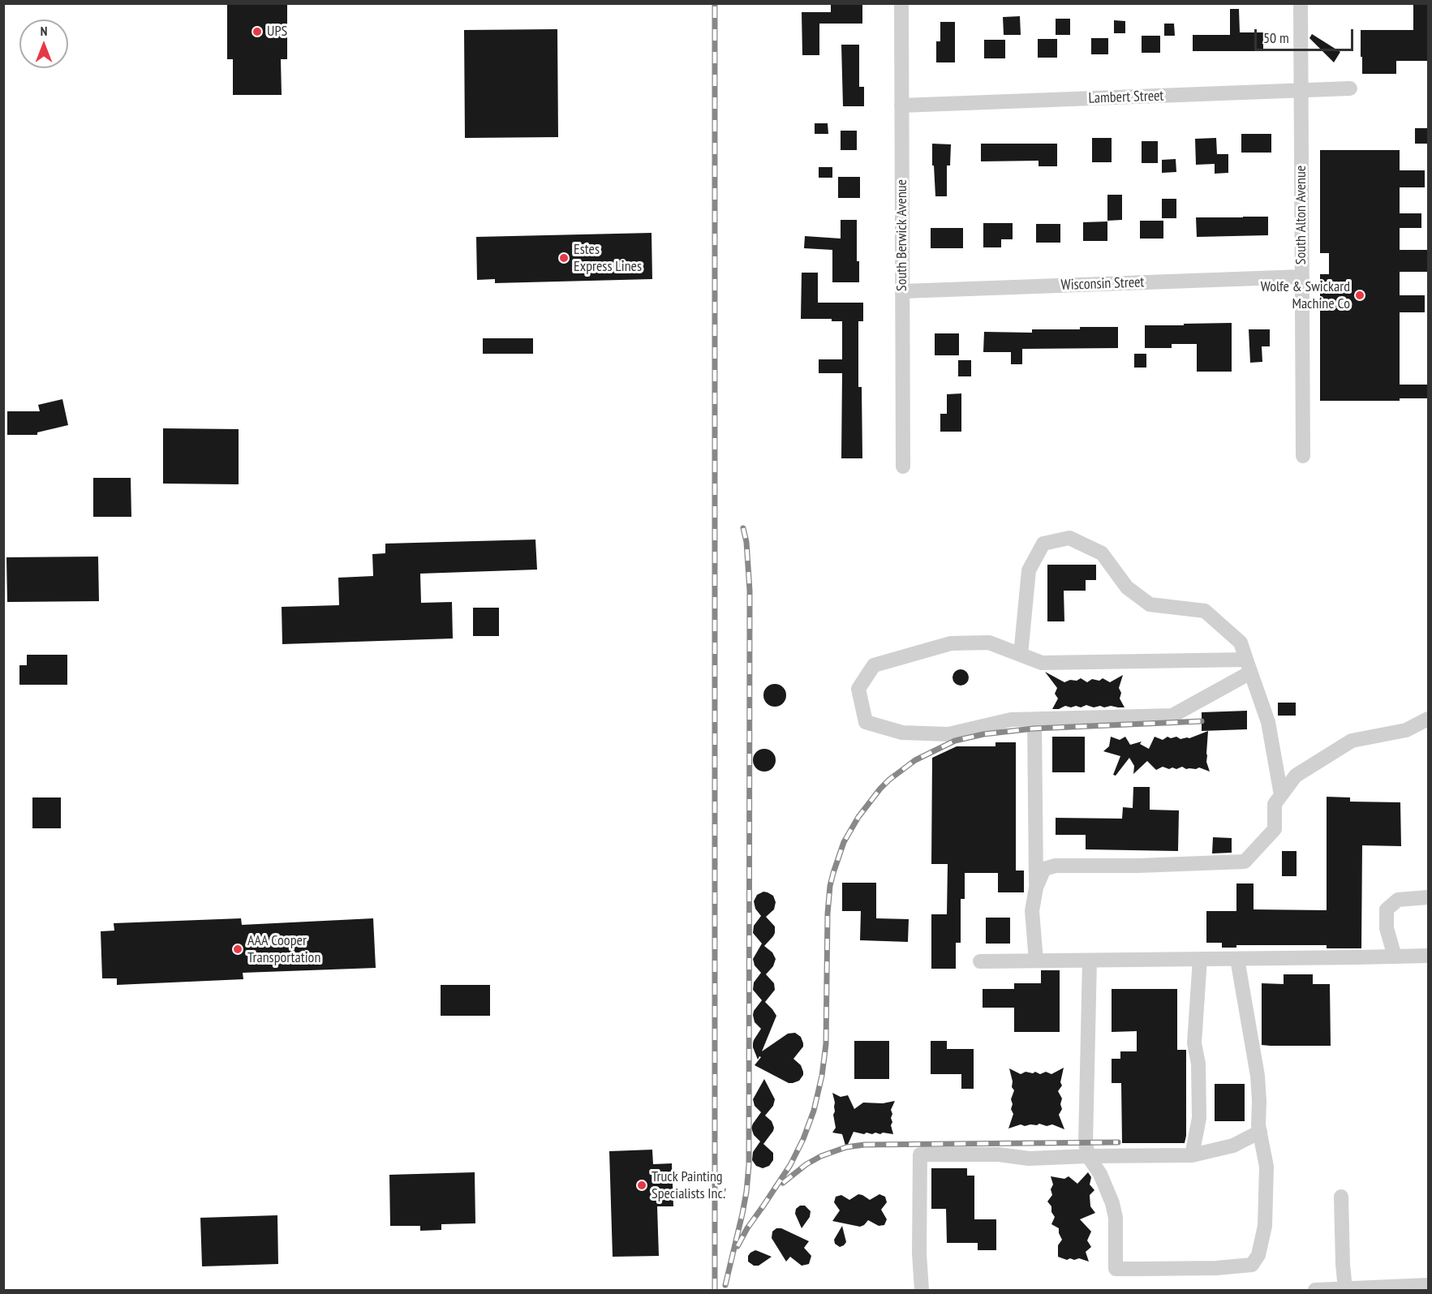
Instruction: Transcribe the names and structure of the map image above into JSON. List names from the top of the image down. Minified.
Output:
{"streets":{"street":["Lambert Street","South Alton Avenue","South Berwick Avenue","Wisconsin Street"]},"crossings":[["Lambert Street","South Alton Avenue"],["Lambert Street","South Berwick Avenue"],["South Alton Avenue","Wisconsin Street"],["South Berwick Avenue","Wisconsin Street"]],"places":["UPS","Estes Express Lines","Wolfe & Swickard Machine Co","AAA Cooper Transportation","Truck Painting Specialists Inc.'"],"scale_bar":"50 m","north":"top"}
